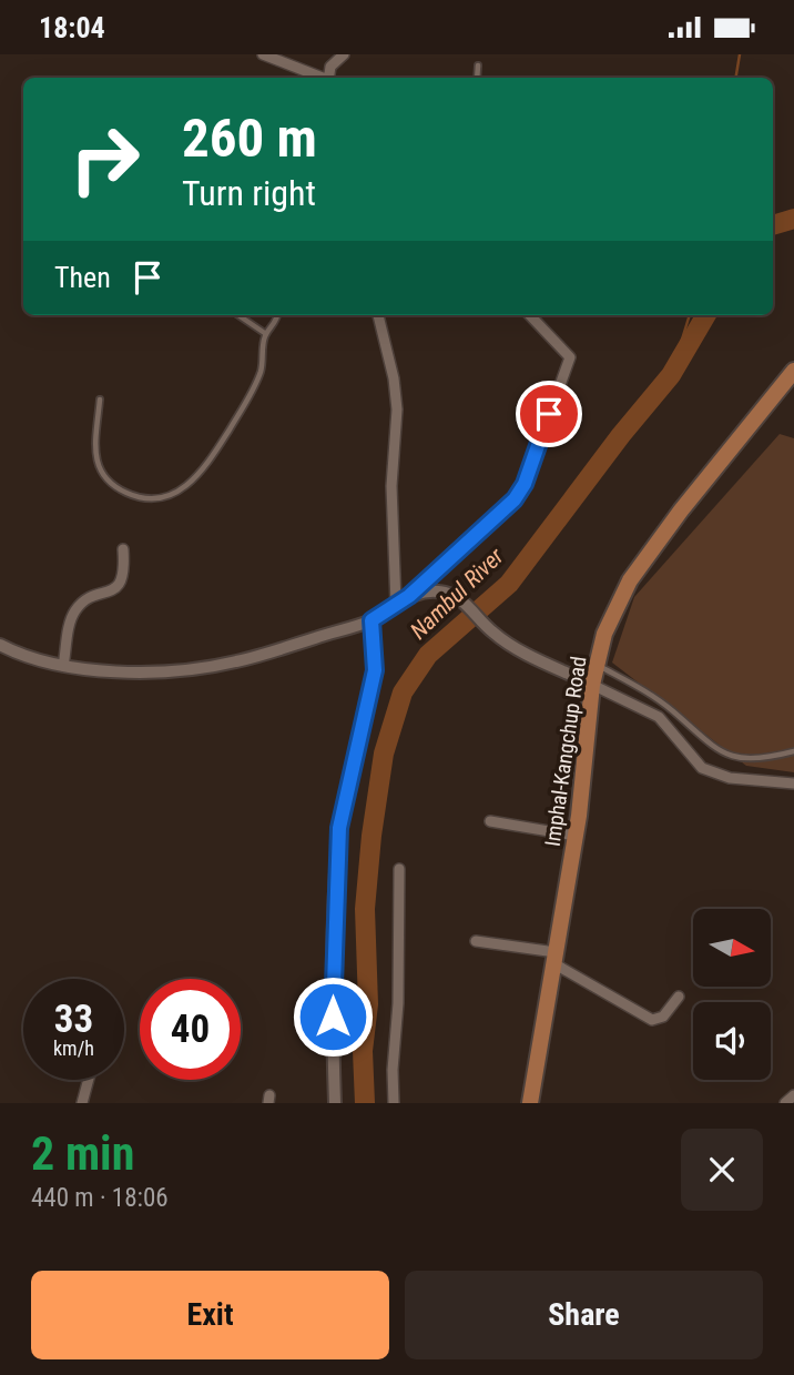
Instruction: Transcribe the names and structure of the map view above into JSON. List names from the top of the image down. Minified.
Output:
{"streets":{"main road":["Imphal-Kangchup Road"]},"water":["Nambul River"],"north":"right","page":{"status":"18:04","turn":["260 m","Turn right"],"then":"Then","speed":"33 km/h","limit":"40","heading":["2 min","440 m · 18:06"],"buttons":["Exit","Share"]}}
